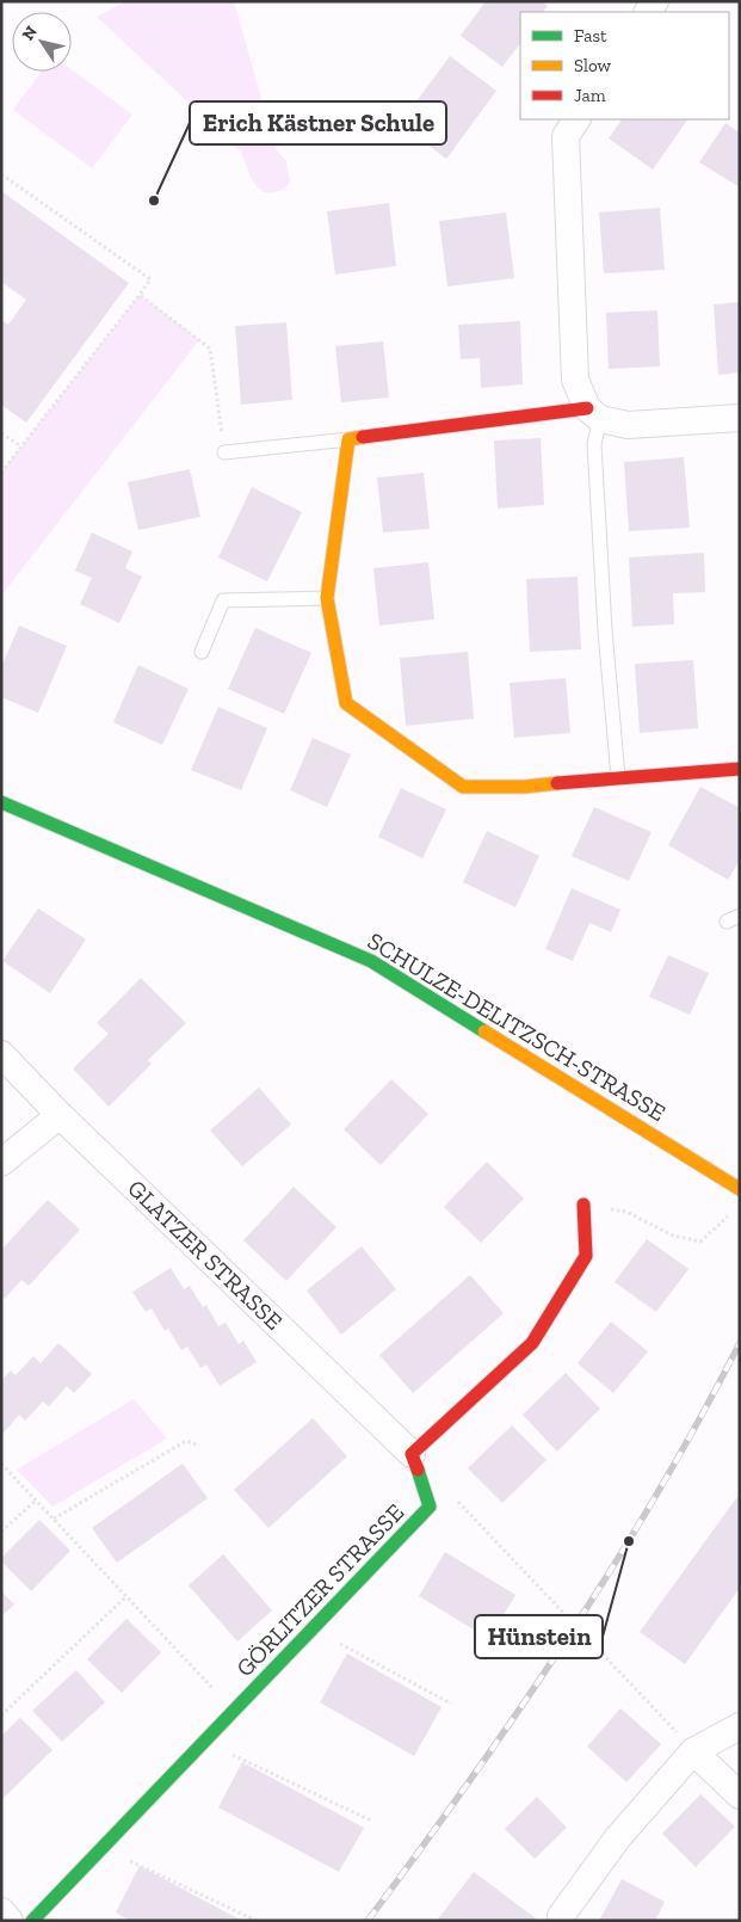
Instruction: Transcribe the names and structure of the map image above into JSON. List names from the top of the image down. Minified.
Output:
{"streets":{"street":["SCHULZE-DELITZSCH-STRASSE","GLATZER STRASSE","GÖRLITZER STRASSE"]},"crossings":[["GLATZER STRASSE","GÖRLITZER STRASSE"]],"places":["Erich Kästner Schule","Hünstein"],"legend":["Fast","Slow","Jam"],"north":"top left"}
